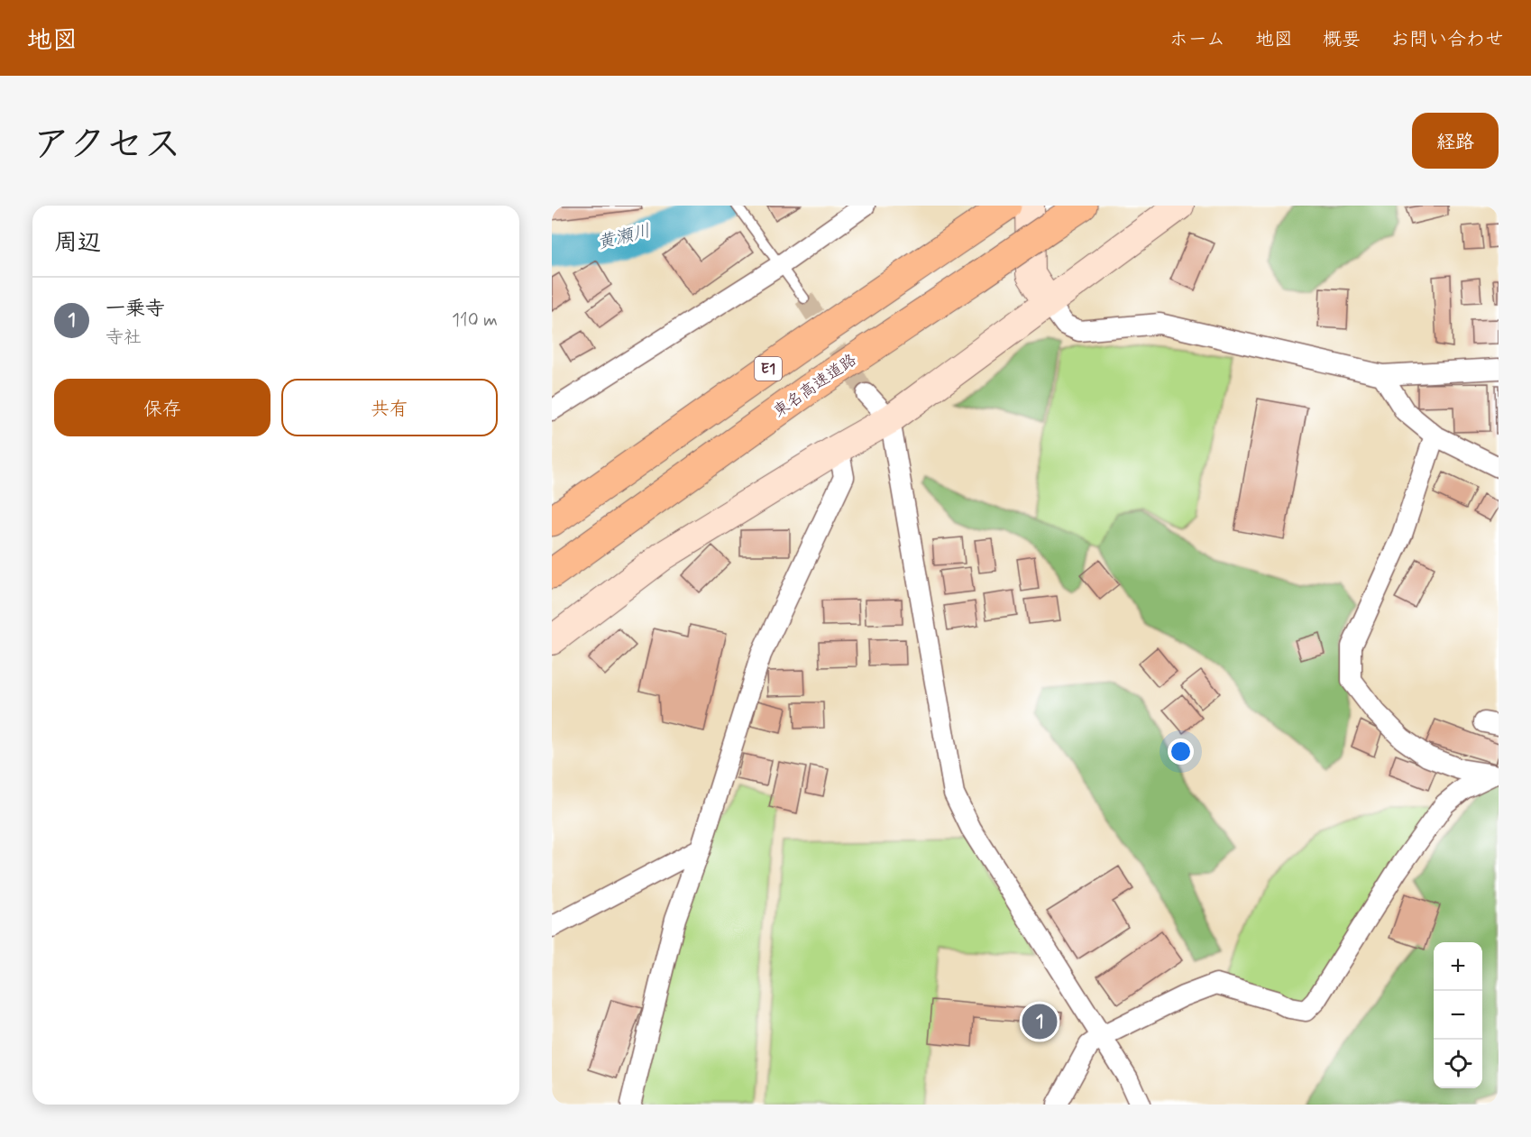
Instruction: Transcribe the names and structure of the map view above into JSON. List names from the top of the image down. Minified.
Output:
{"streets":{"highway":["E1","東名高速道路"]},"water":["黄瀬川"],"page":{"header":"地図","nav":["ホーム","地図","概要","お問い合わせ"],"title":"アクセス","buttons":["経路",["保存","共有"]],"heading":"周辺","list":[{"mark":"1","name":"一乗寺","note":"寺社","value":"110 m"}],"map_buttons":["+","−"],"pins":"1"}}
